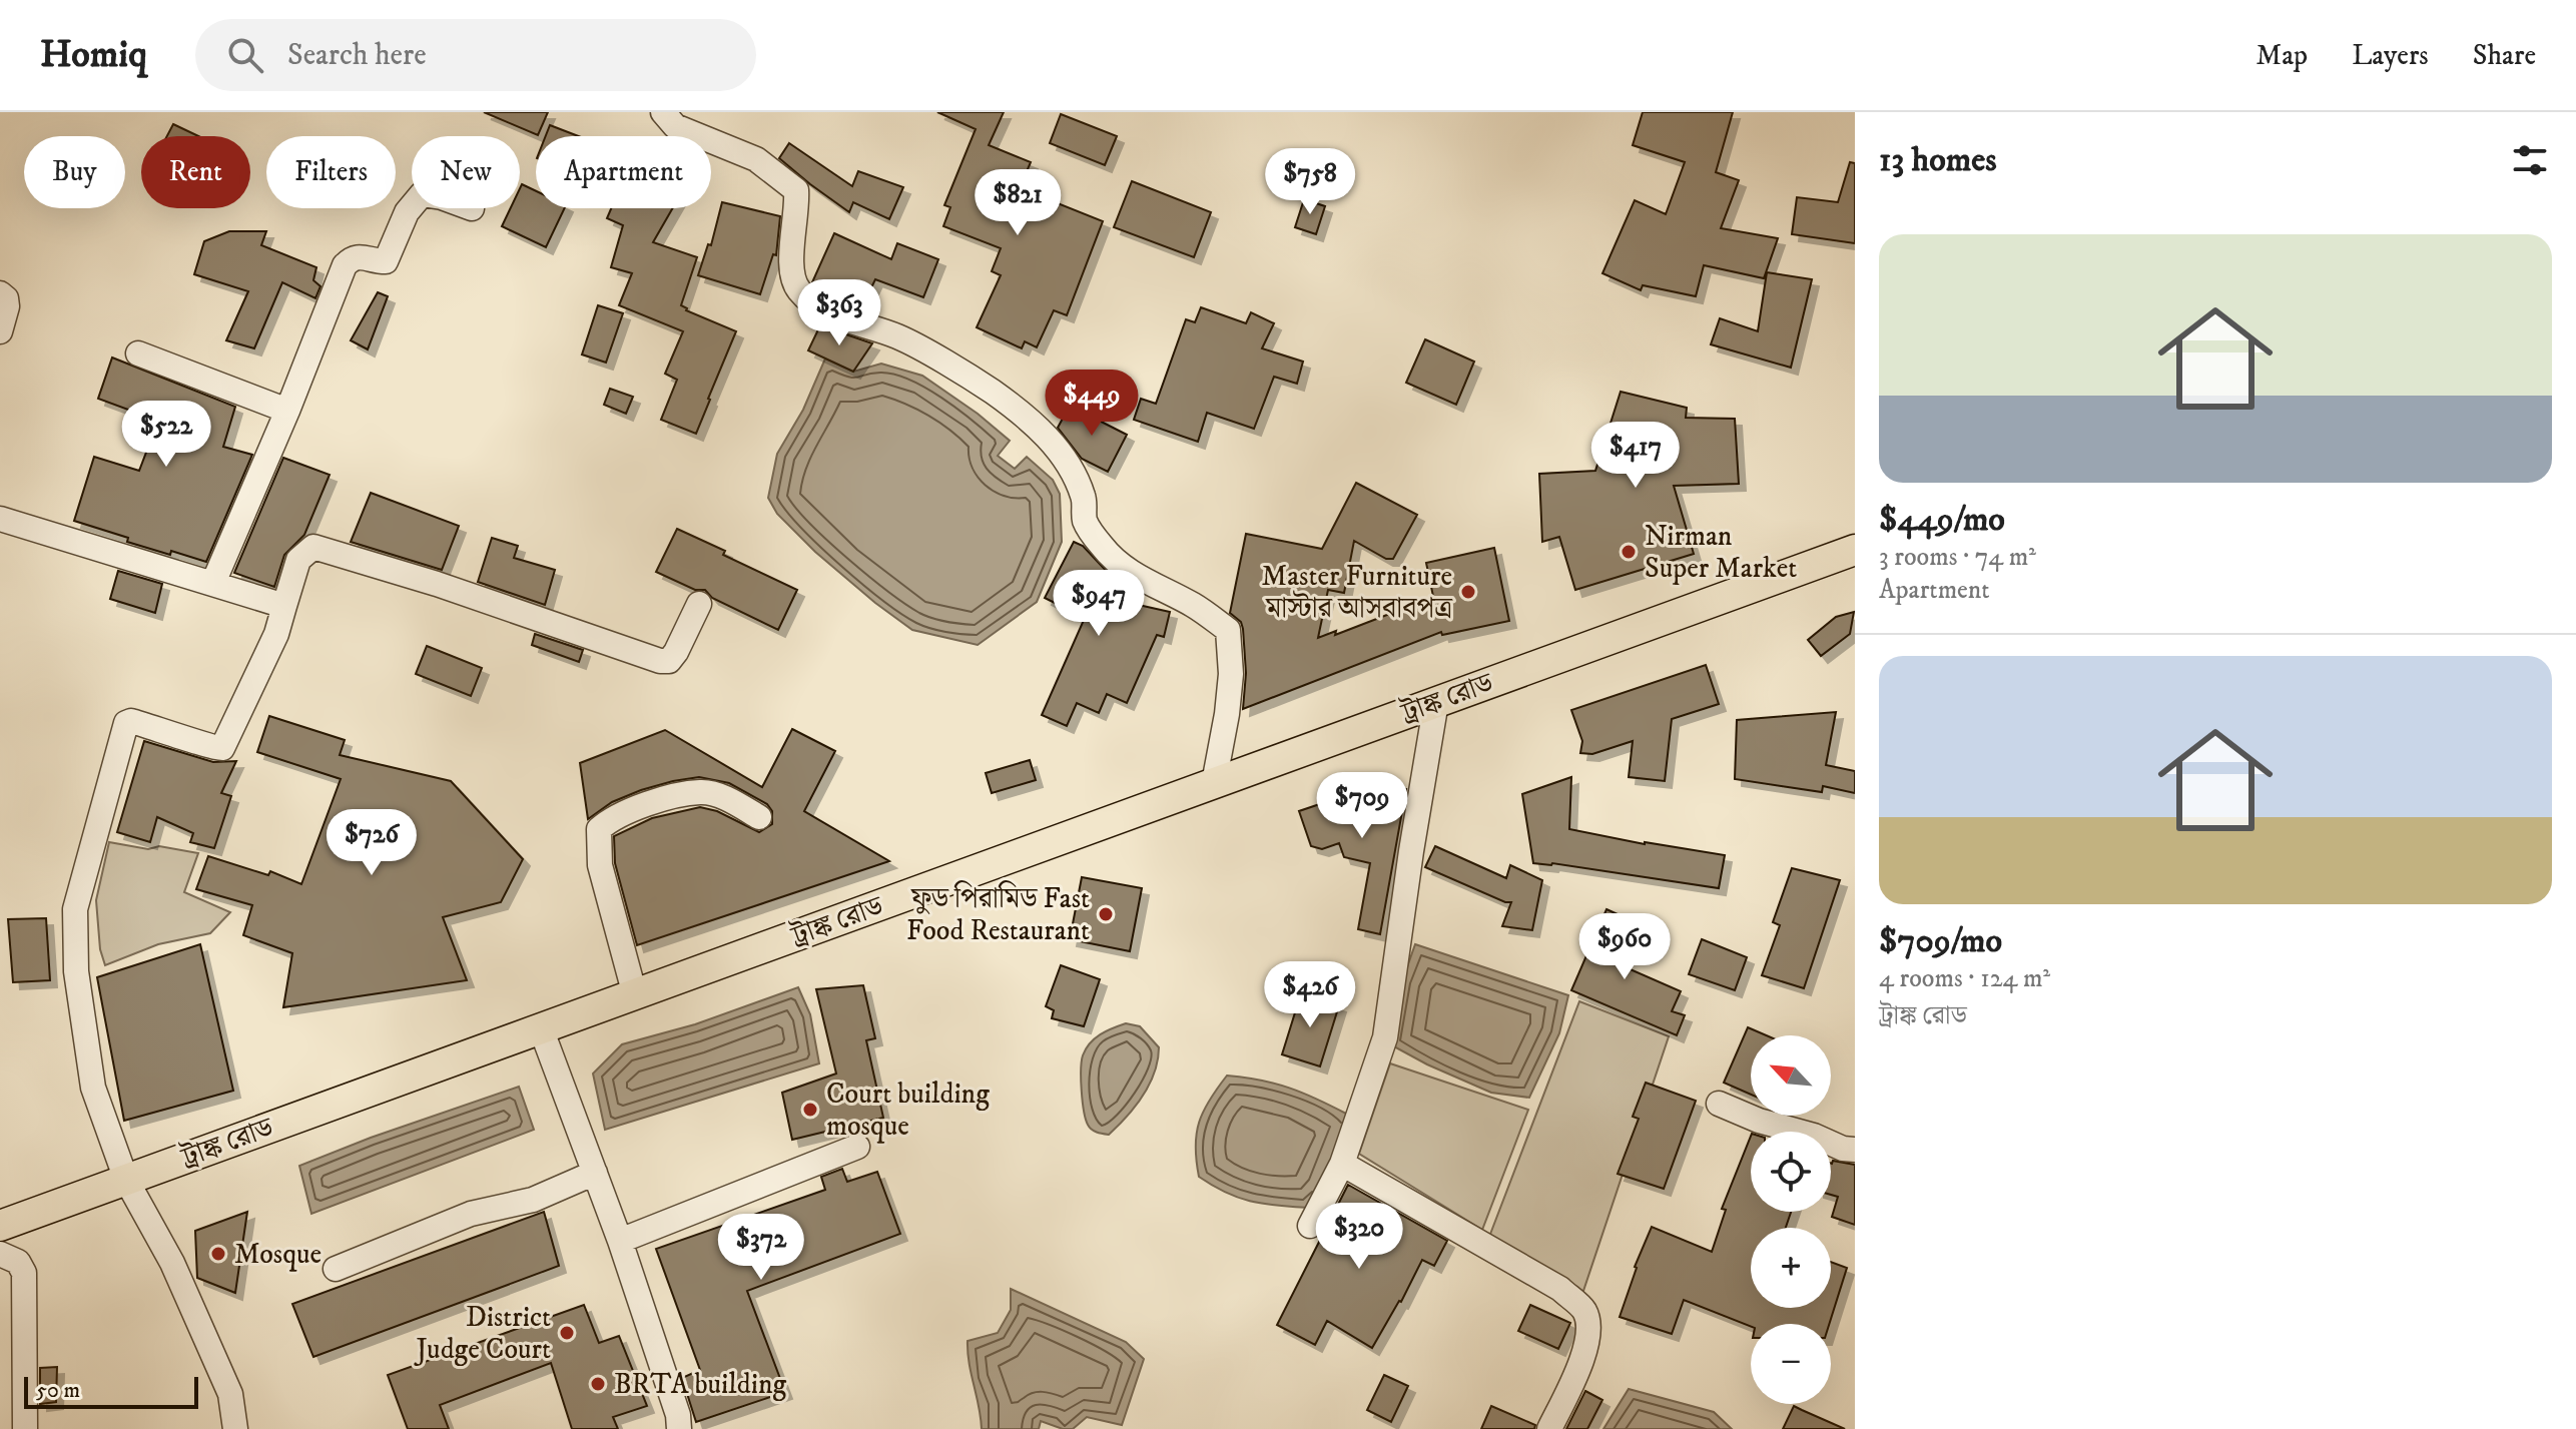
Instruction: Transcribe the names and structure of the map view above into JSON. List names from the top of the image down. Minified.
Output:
{"streets":{"main road":["ট্রাঙ্ক রোড"]},"places":["Nirman Super Market","Master Furniture মাস্টার আসবাবপত্র","ফুড পিরামিড Fast Food Restaurant","Court building mosque","Mosque","District Judge Court","BRTA building"],"scale_bar":"50 m","north":"top left","page":{"header":"Homiq","search":"Search here","nav":["Map","Layers","Share"],"heading":"13 homes","chip":["Buy","Rent","Filters","New","Apartment"],"price":["$758","$821","$363","$449","$522","$417","$947","$709","$726","$960","$426","$320","$372"],"list":[{"name":"$449/mo","note":"3 rooms · 74 m² · Apartment"},{"name":"$709/mo","note":"4 rooms · 124 m² · ট্রাঙ্ক রোড"}],"map_buttons":["+","−"],"scale":"50 m"}}
